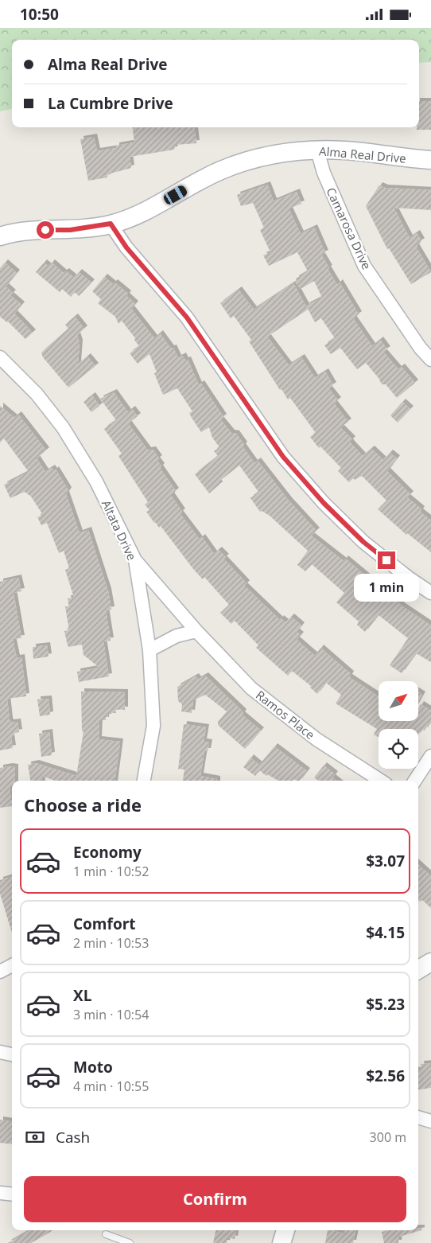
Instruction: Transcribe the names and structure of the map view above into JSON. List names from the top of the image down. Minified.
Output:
{"streets":{"street":["Alma Real Drive","Camarosa Drive","Altata Drive","Ramos Place"]},"crossings":[["Alma Real Drive","Camarosa Drive"],["Altata Drive","Ramos Place"]],"north":"top right","page":{"status":"10:50","banner":["Alma Real Drive","La Cumbre Drive"],"bubble":"1 min","heading":"Choose a ride","list":[{"name":"Economy","note":"1 min · 10:52","value":"$3.07"},{"name":"Comfort","note":"2 min · 10:53","value":"$4.15"},{"name":"XL","note":"3 min · 10:54","value":"$5.23"},{"name":"Moto","note":"4 min · 10:55","value":"$2.56"}],"pay":["Cash","300 m"],"buttons":"Confirm"}}
